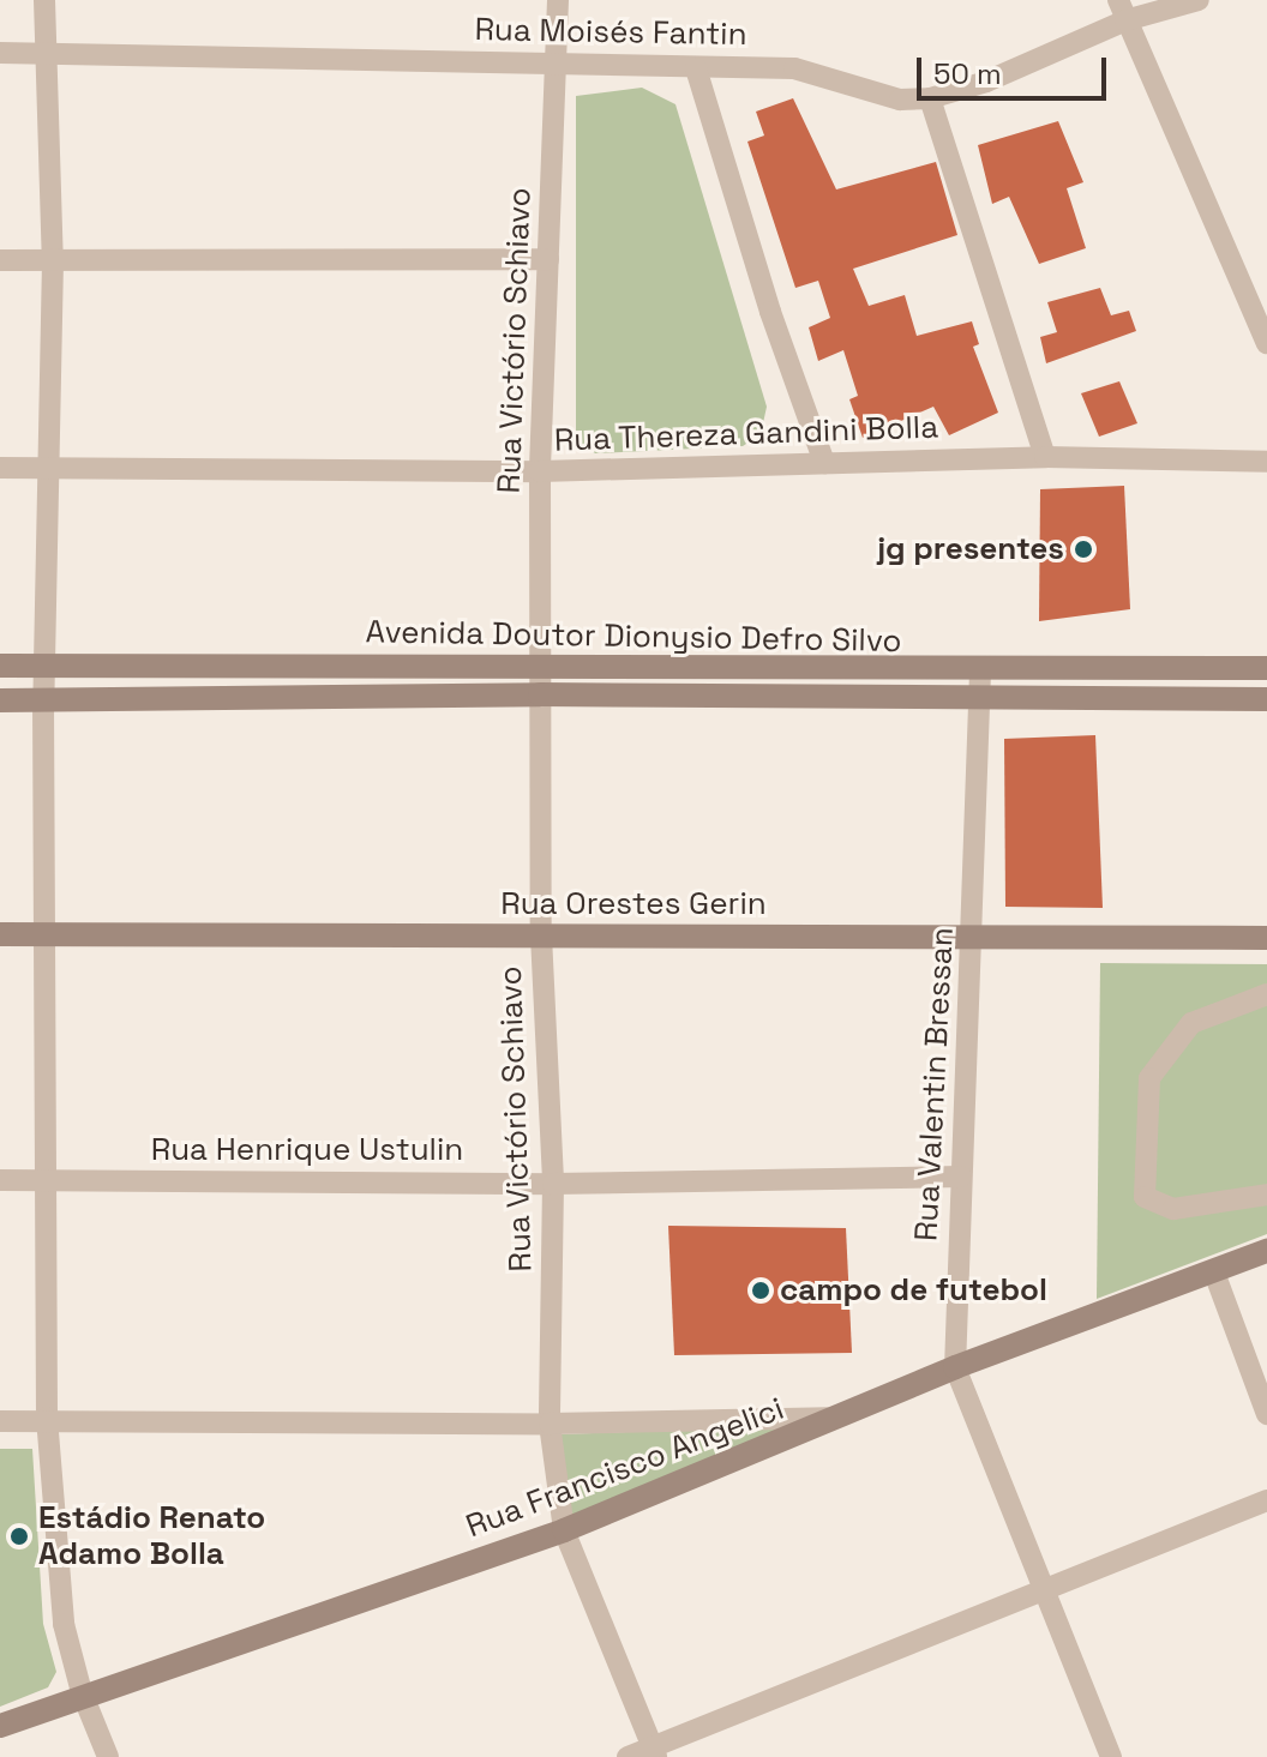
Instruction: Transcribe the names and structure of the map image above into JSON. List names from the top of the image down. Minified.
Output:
{"streets":{"street":["Rua Moisés Fantin","Rua Victório Schiavo","Rua Thereza Gandini Bolla","Avenida Doutor Dionysio Defro Silvo","Rua Orestes Gerin","Rua Valentin Bressan","Rua Henrique Ustulin","Rua Francisco Angelici"]},"crossings":[["Rua Moisés Fantin","Rua Victório Schiavo"],["Rua Victório Schiavo","Rua Thereza Gandini Bolla"],["Rua Victório Schiavo","Avenida Doutor Dionysio Defro Silvo"],["Rua Victório Schiavo","Rua Orestes Gerin"],["Rua Victório Schiavo","Rua Henrique Ustulin"],["Rua Victório Schiavo","Rua Francisco Angelici"],["Avenida Doutor Dionysio Defro Silvo","Rua Valentin Bressan"],["Rua Orestes Gerin","Rua Valentin Bressan"],["Rua Valentin Bressan","Rua Henrique Ustulin"],["Rua Valentin Bressan","Rua Francisco Angelici"]],"places":["jg presentes","campo de futebol","Estádio Renato Adamo Bolla"],"scale_bar":"50 m"}
